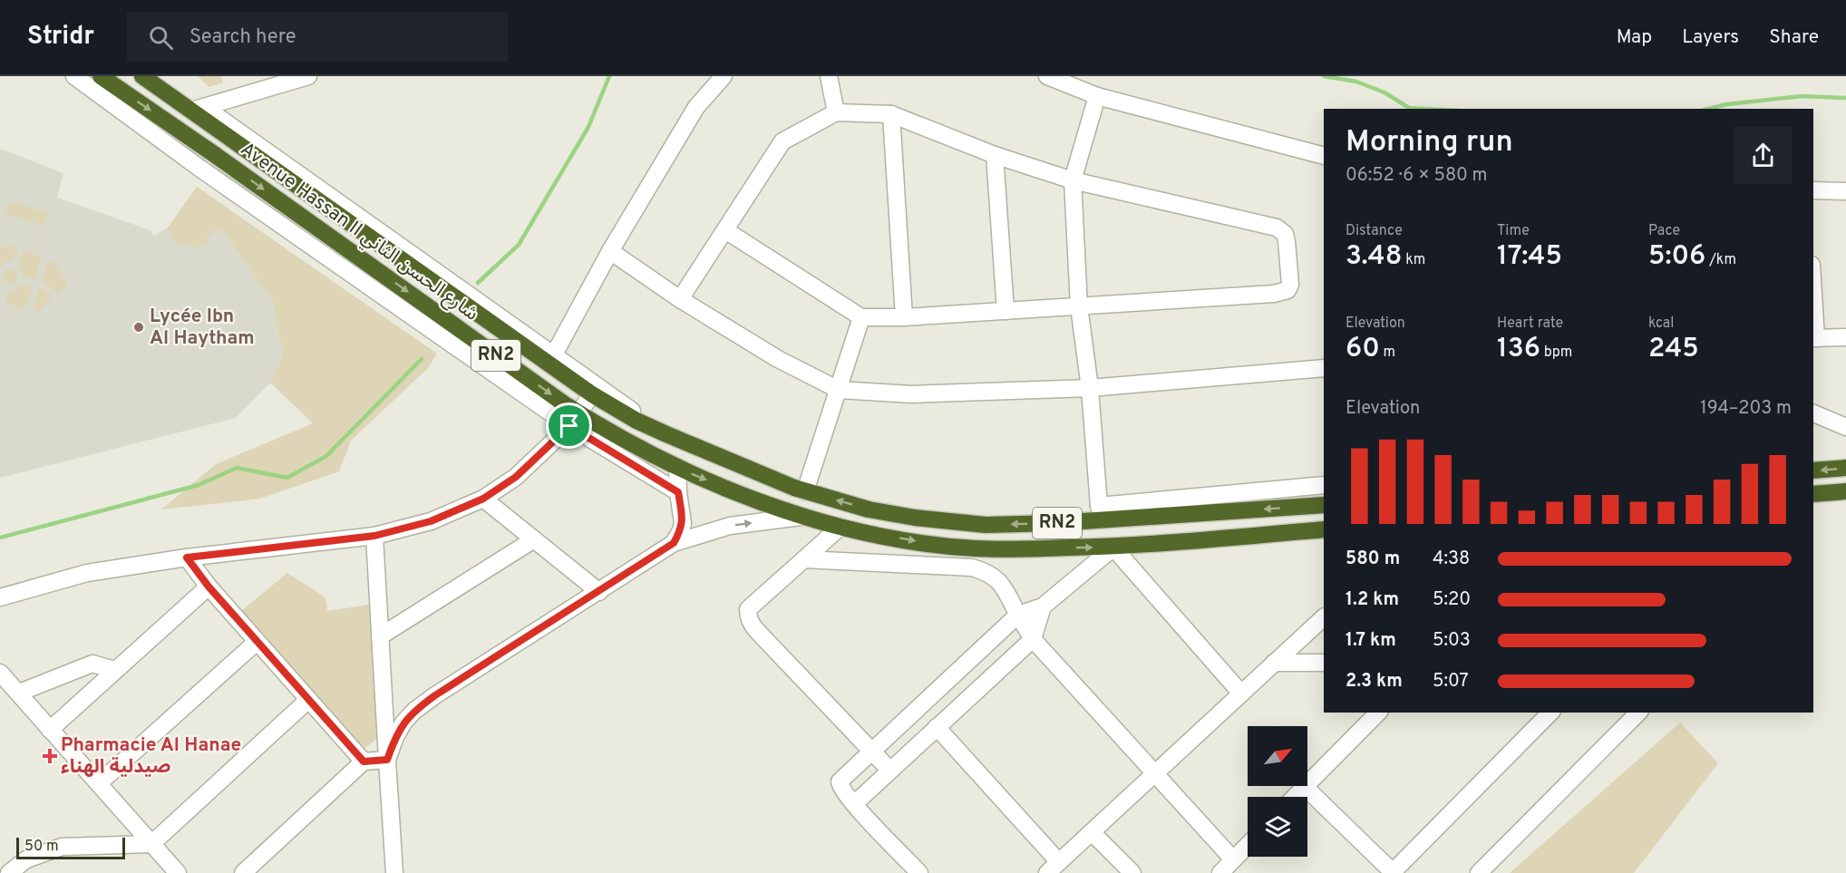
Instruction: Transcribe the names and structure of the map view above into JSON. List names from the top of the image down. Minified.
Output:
{"streets":{"highway":["Avenue Hassan II شارع الحسن الثاني","RN2"]},"crossings":[["Avenue Hassan II شارع الحسن الثاني","RN2"]],"places":{"other":["Lycée Ibn Al Haytham"],"health":["Pharmacie Al Hanae صيدلية الهناء"]},"scale_bar":"50 m","north":"top right","page":{"header":"Stridr","search":"Search here","nav":["Map","Layers","Share"],"heading":["Morning run","06:52 · 6 × 580 m"],"stats":[["Distance","3.48 km"],["Time","17:45"],["Pace","5:06 /km"],["Elevation","60 m"],["Heart rate","136 bpm"],["kcal","245"]],"chart":["Elevation","194–203 m"],"list":[{"name":"580 m","note":"4:38"},{"name":"1.2 km","note":"5:20"},{"name":"1.7 km","note":"5:03"},{"name":"2.3 km","note":"5:07"}],"scale":"50 m"}}
